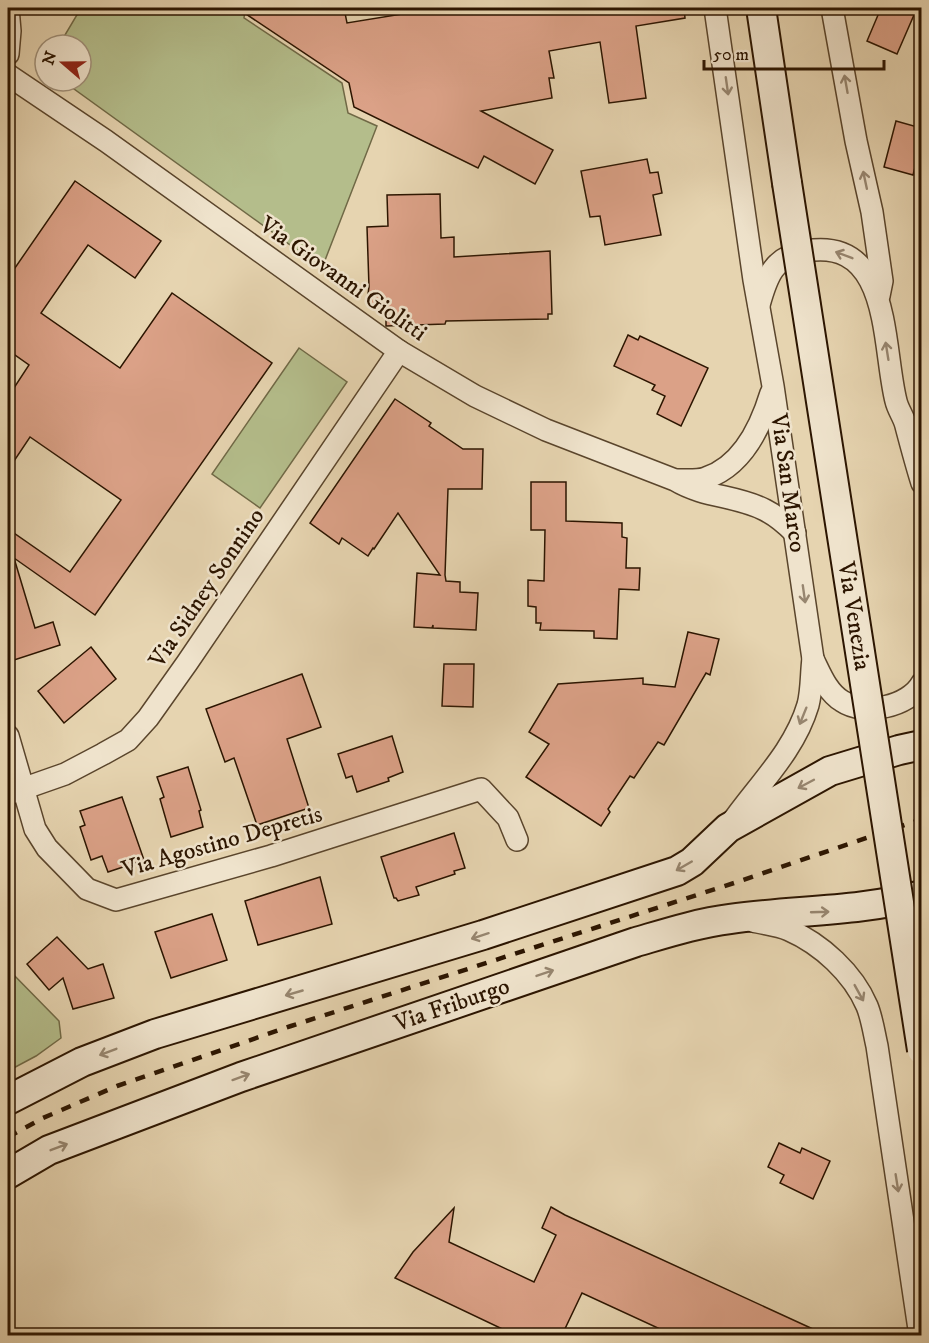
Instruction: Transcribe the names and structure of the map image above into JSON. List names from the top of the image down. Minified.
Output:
{"streets":{"street":["Via Giovanni Giolitti","Via San Marco","Via Sidney Sonnino","Via Venezia","Via Agostino Depretis","Via Friburgo"]},"crossings":[["Via Giovanni Giolitti","Via San Marco"],["Via Giovanni Giolitti","Via Sidney Sonnino"],["Via Sidney Sonnino","Via Agostino Depretis"]],"scale_bar":"50 m","north":"left"}
